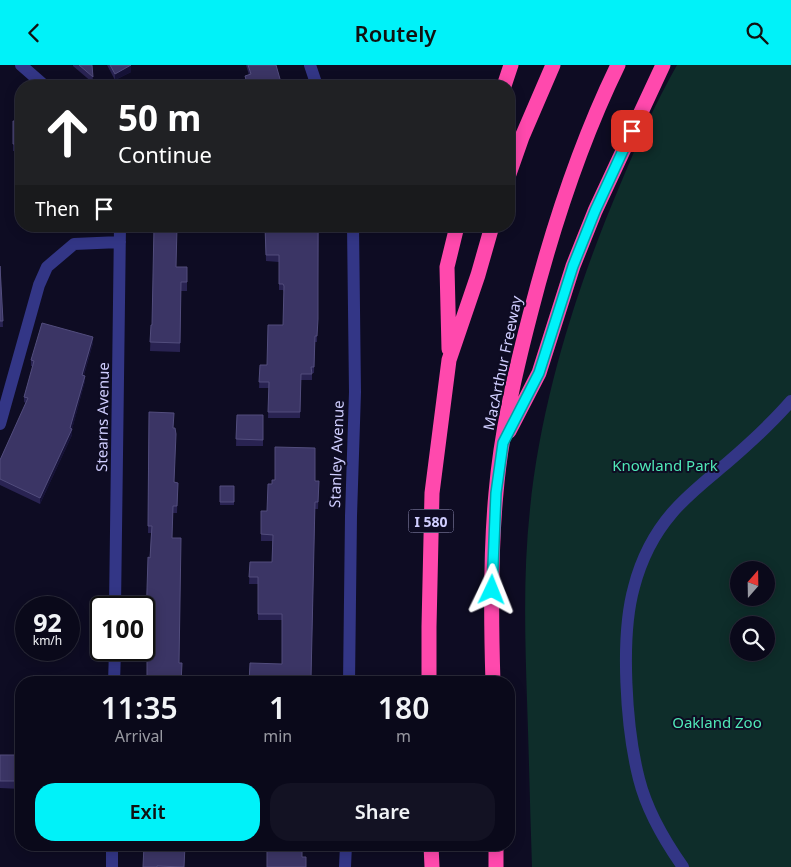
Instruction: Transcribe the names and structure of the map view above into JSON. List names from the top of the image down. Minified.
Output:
{"streets":{"highway":["MacArthur Freeway","I 580"],"street":["Stearns Avenue","Stanley Avenue"]},"parks":["Knowland Park","Oakland Zoo"],"north":"top","page":{"header":"Routely","turn":["50 m","Continue"],"then":"Then","speed":"92 km/h","limit":"100","eta":["11:35","Arrival","1","min","180","m"],"buttons":["Exit","Share"]}}
